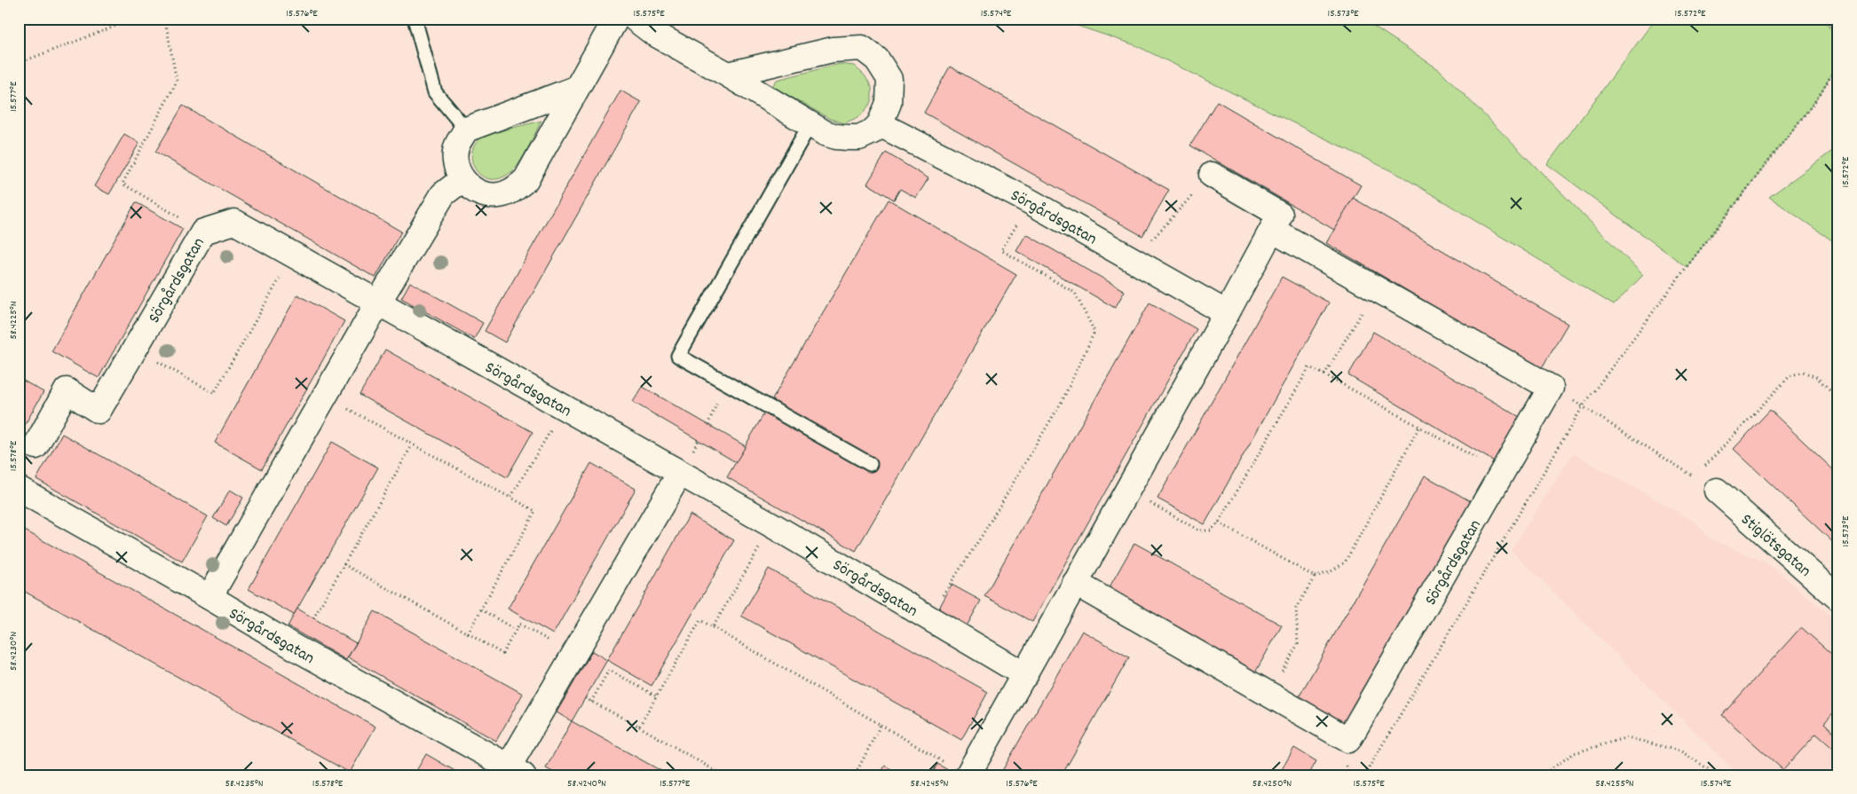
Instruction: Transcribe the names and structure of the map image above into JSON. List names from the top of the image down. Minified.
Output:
{"streets":{"street":["Sörgårdsgatan","Stiglötsgatan"]},"coordinates":["15.576°E","15.575°E","15.574°E","15.573°E","15.572°E","15.577°E","58.4225°N","15.578°E","58.4230°N","58.4235°N","58.4240°N","58.4245°N","58.4250°N","58.4255°N"]}
